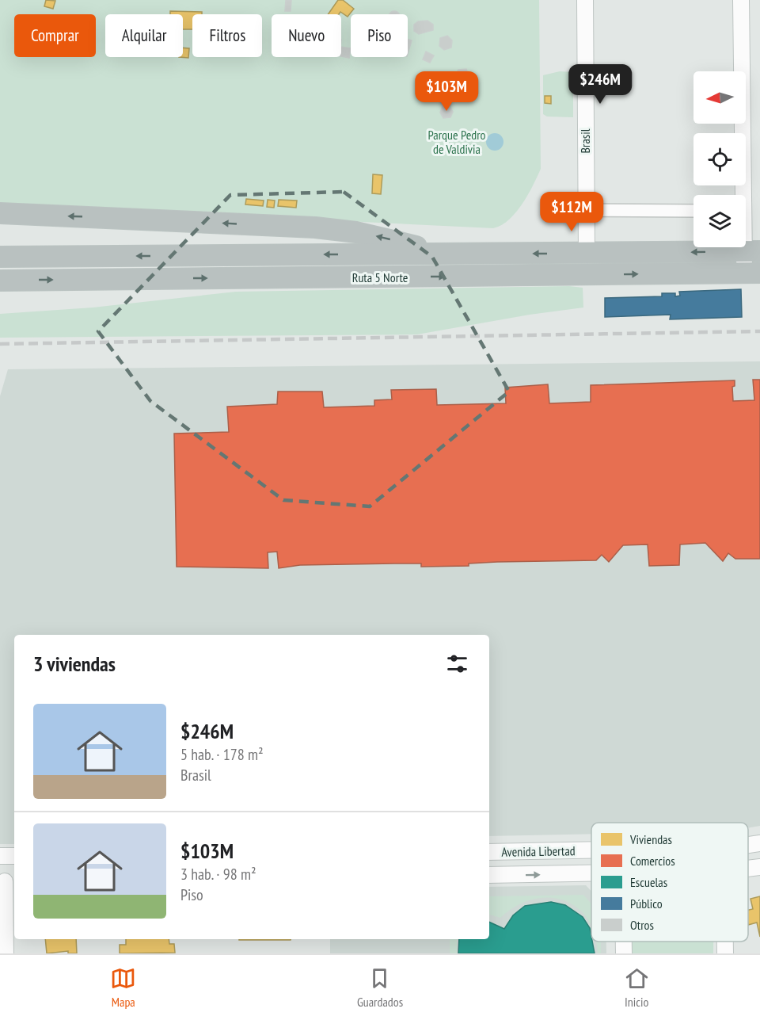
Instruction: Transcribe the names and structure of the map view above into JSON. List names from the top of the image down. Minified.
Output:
{"streets":{"highway":["Ruta 5 Norte"],"street":["Brasil","Avenida Libertad"]},"crossings":[["Brasil","Ruta 5 Norte"]],"parks":["Parque Pedro de Valdivia"],"legend":["Viviendas","Comercios","Escuelas","Público","Otros"],"north":"left","page":{"chip":["Comprar","Alquilar","Filtros","Nuevo","Piso"],"price":["$246M","$103M","$112M"],"heading":"3 viviendas","list":[{"name":"$246M","note":"5 hab. · 178 m² · Brasil"},{"name":"$103M","note":"3 hab. · 98 m² · Piso"}],"tabs":["Mapa","Guardados","Inicio"]}}
